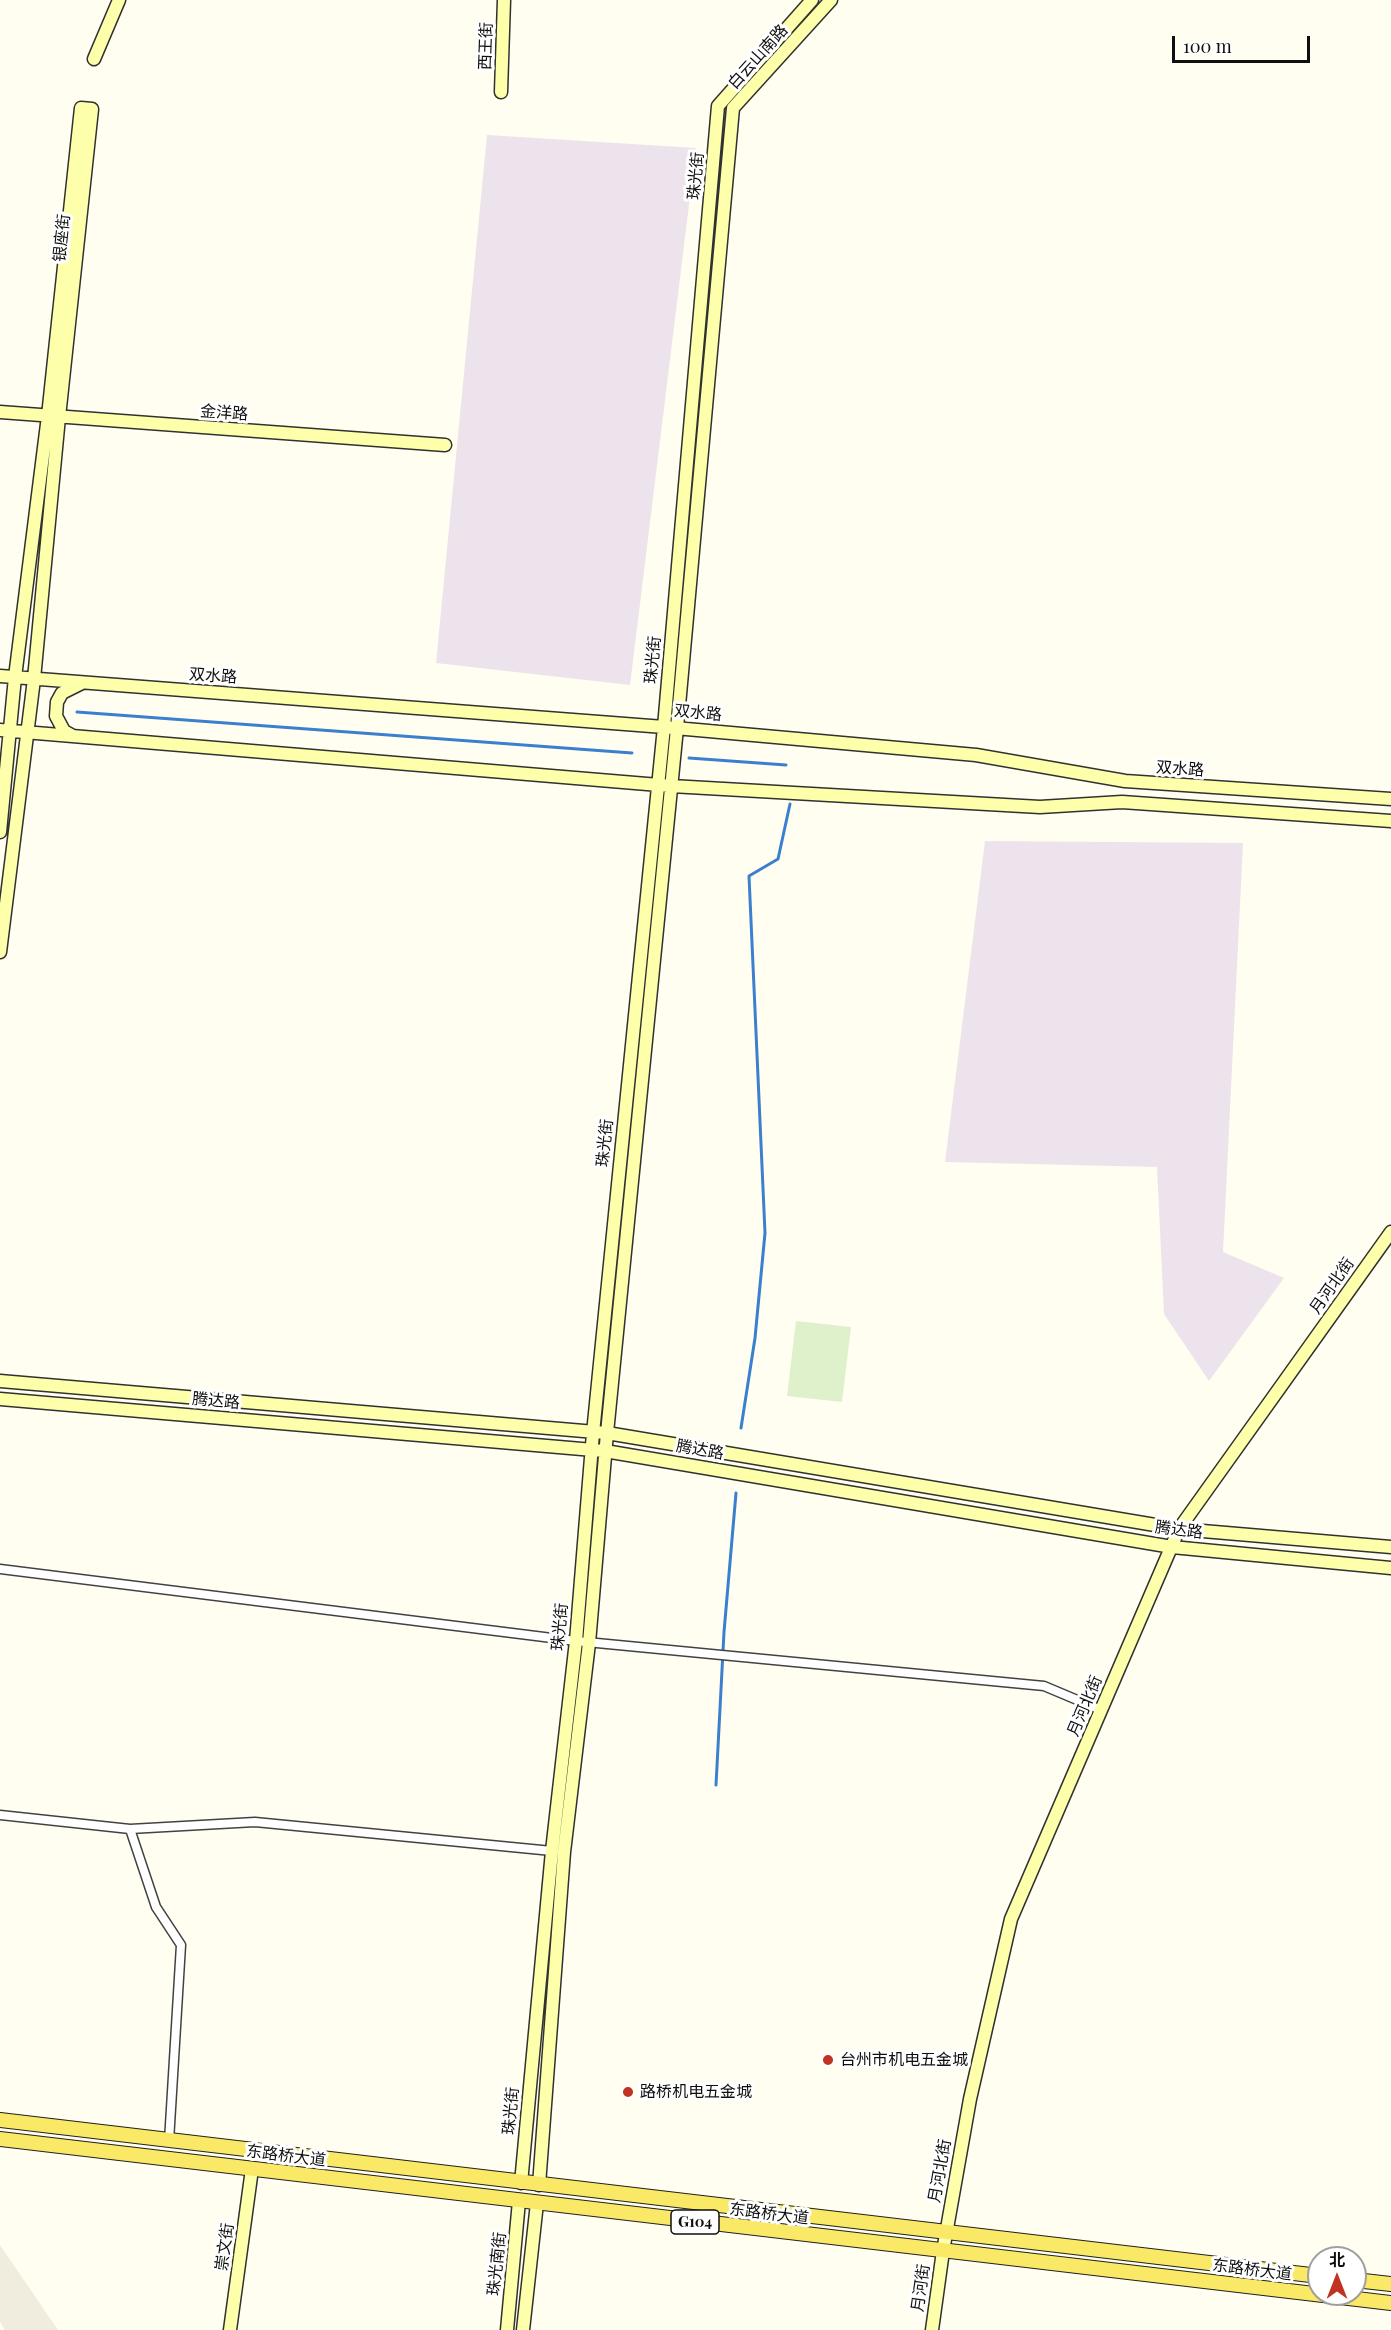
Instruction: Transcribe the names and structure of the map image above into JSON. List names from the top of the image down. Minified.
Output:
{"streets":{"main road":["西王街","白云山南路","珠光街","银座街","金洋路","双水路","月河北街","腾达路","东路桥大道","G104","崇文街","珠光南街","月河街"]},"crossings":[["白云山南路","珠光街"],["珠光街","双水路"],["珠光街","腾达路"],["珠光街","东路桥大道"],["银座街","金洋路"],["银座街","双水路"],["月河北街","腾达路"],["月河北街","东路桥大道"],["月河北街","月河街"],["东路桥大道","崇文街"],["东路桥大道","珠光南街"],["东路桥大道","月河街"]],"places":["台州市机电五金城","路桥机电五金城"],"scale_bar":"100 m","north":"top"}
